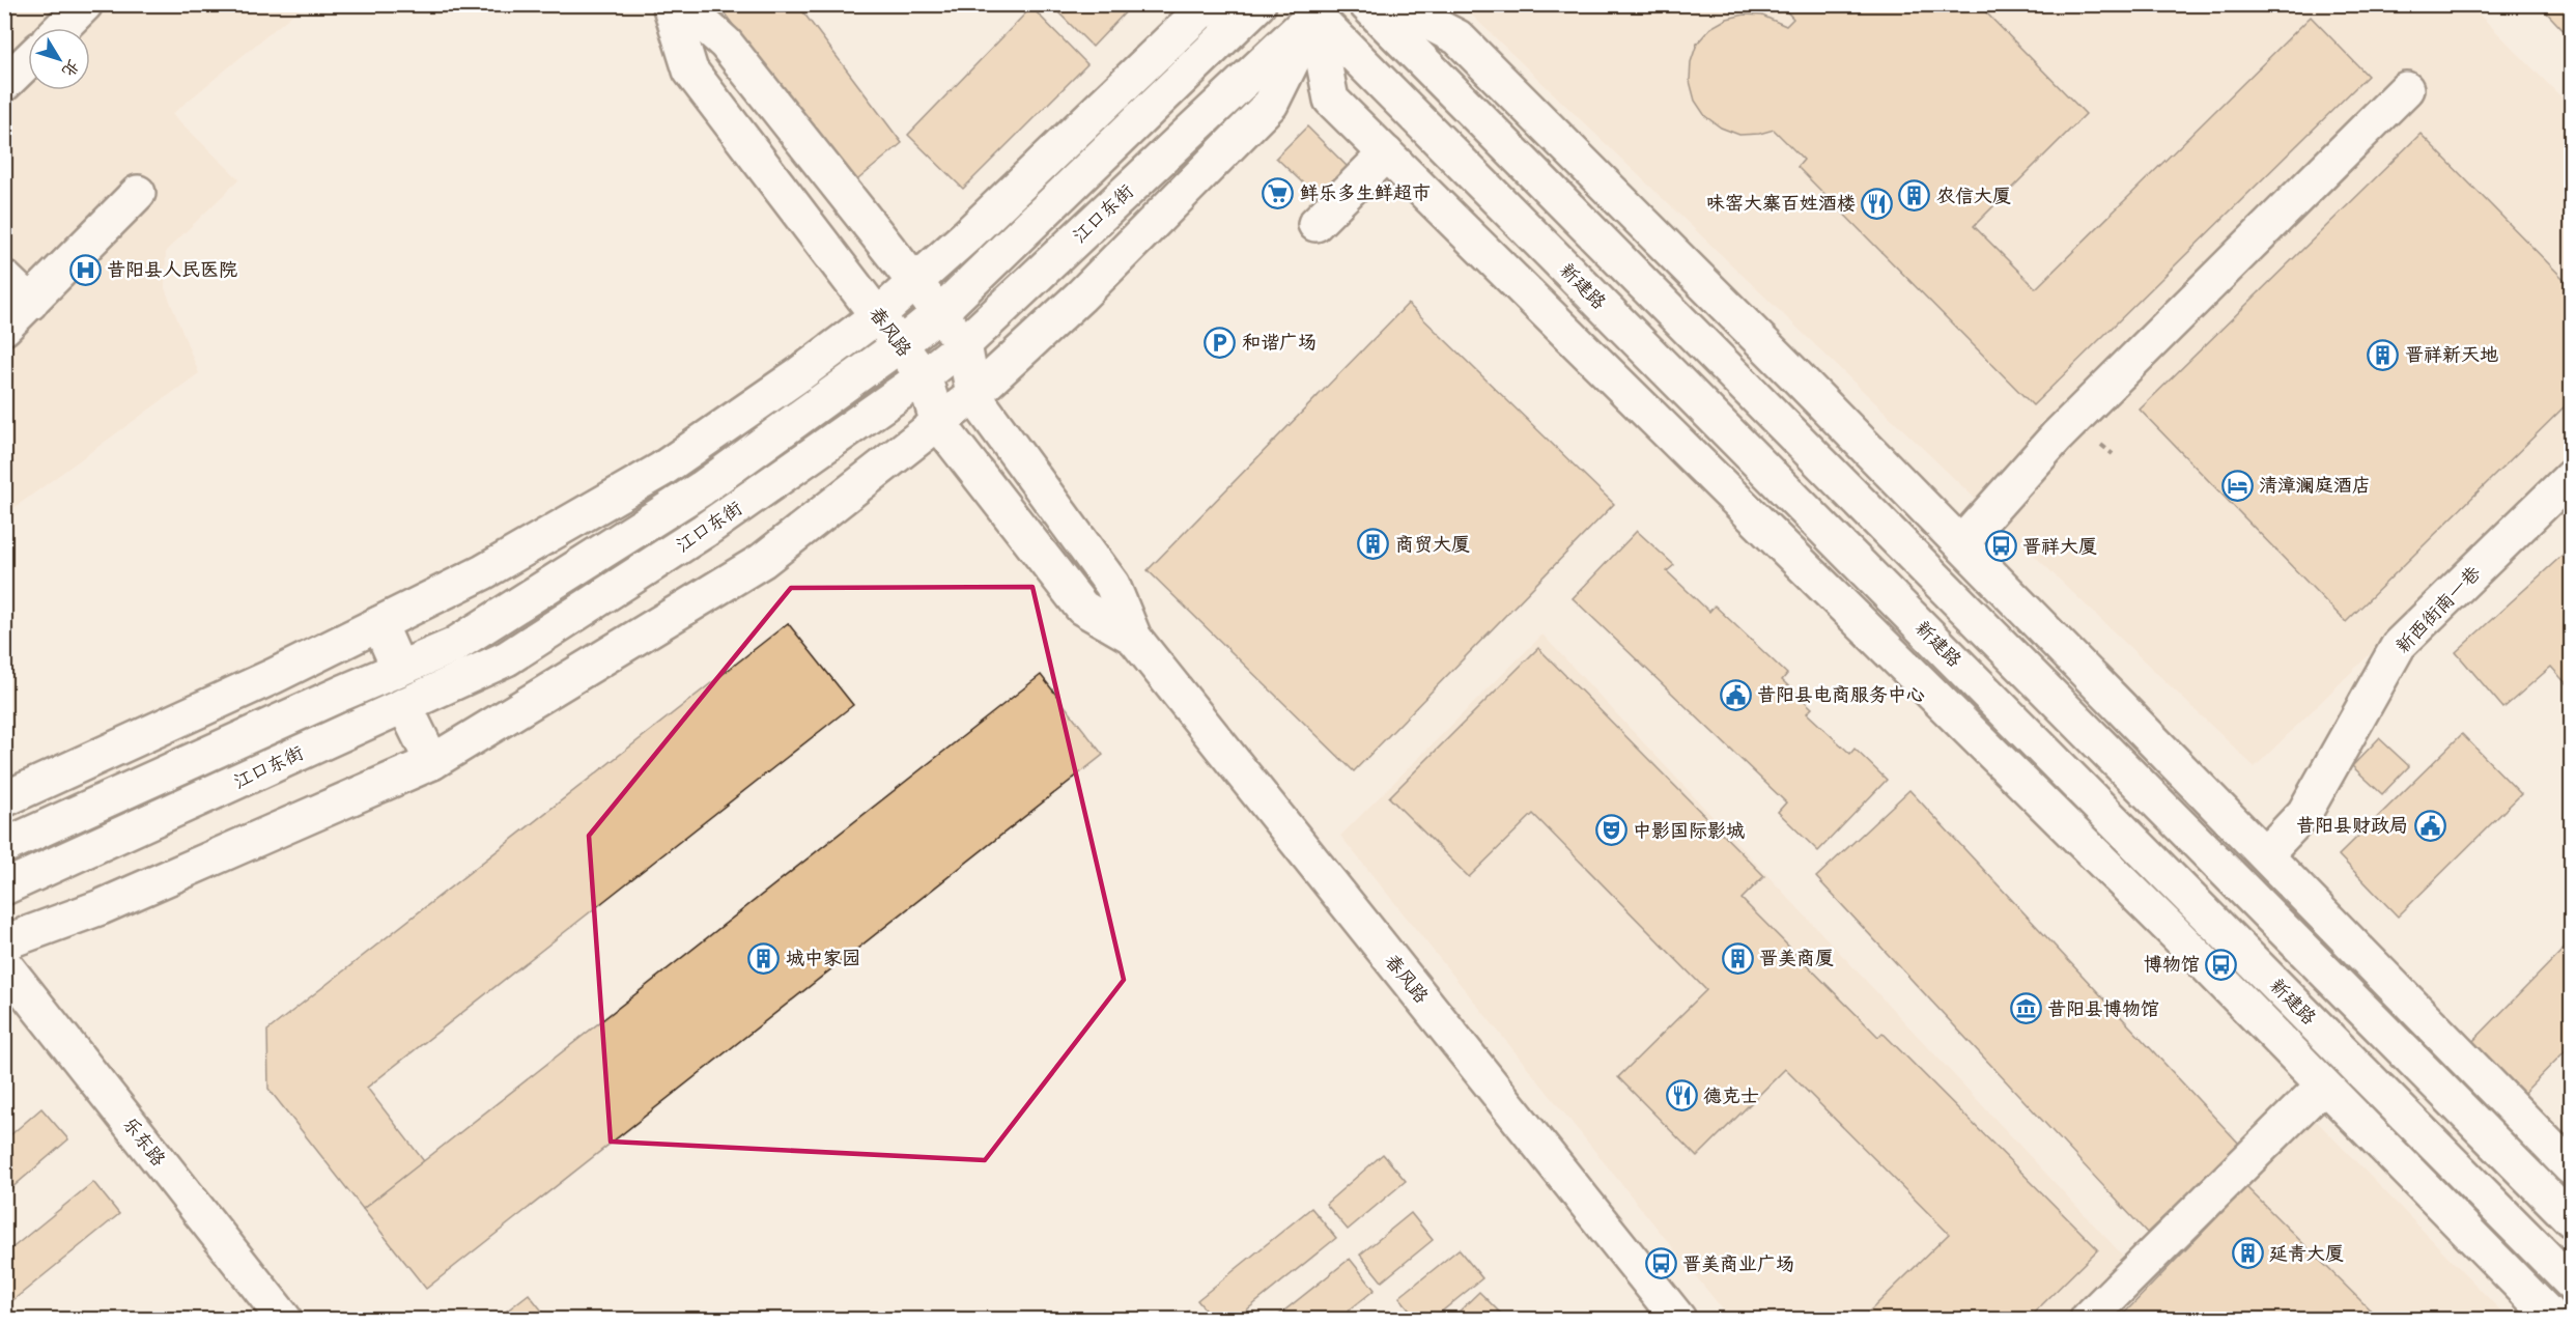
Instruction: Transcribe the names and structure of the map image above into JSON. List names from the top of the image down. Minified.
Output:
{"streets":{"main road":["江口东街","新建路","春风路","新西街南一巷","乐东路"]},"crossings":[["江口东街","新建路"],["江口东街","春风路"]],"places":{"supermarket":["鲜乐多生鲜超市"],"building":["农信大厦","晋祥新天地","商贸大厦","城中家园","晋美商厦","延青大厦"],"restaurant":["味窑大寨百姓酒楼","德克士"],"hospital":["昔阳县人民医院"],"parking":["和谐广场"],"hotel":["清漳澜庭酒店"],"bus stop":["晋祥大厦","博物馆","晋美商业广场"],"public building":["昔阳县电商服务中心","昔阳县财政局"],"theatre":["中影国际影城"],"museum":["昔阳县博物馆"]},"north":"bottom right"}
